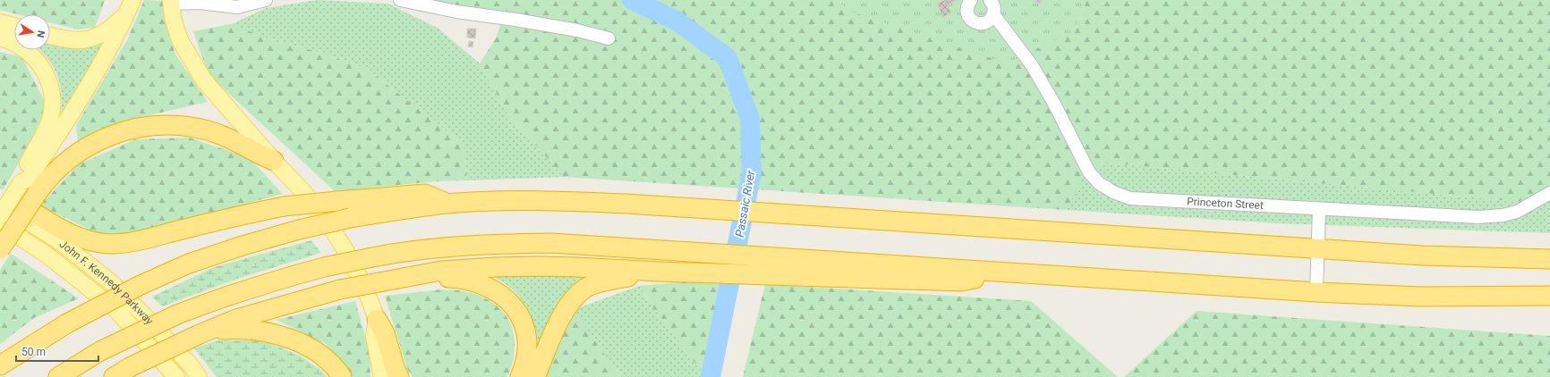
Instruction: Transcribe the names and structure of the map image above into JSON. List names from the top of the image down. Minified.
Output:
{"streets":{"main road":["John F. Kennedy Parkway"],"street":["Princeton Street"]},"water":["Passaic River"],"scale_bar":"50 m","north":"right"}
